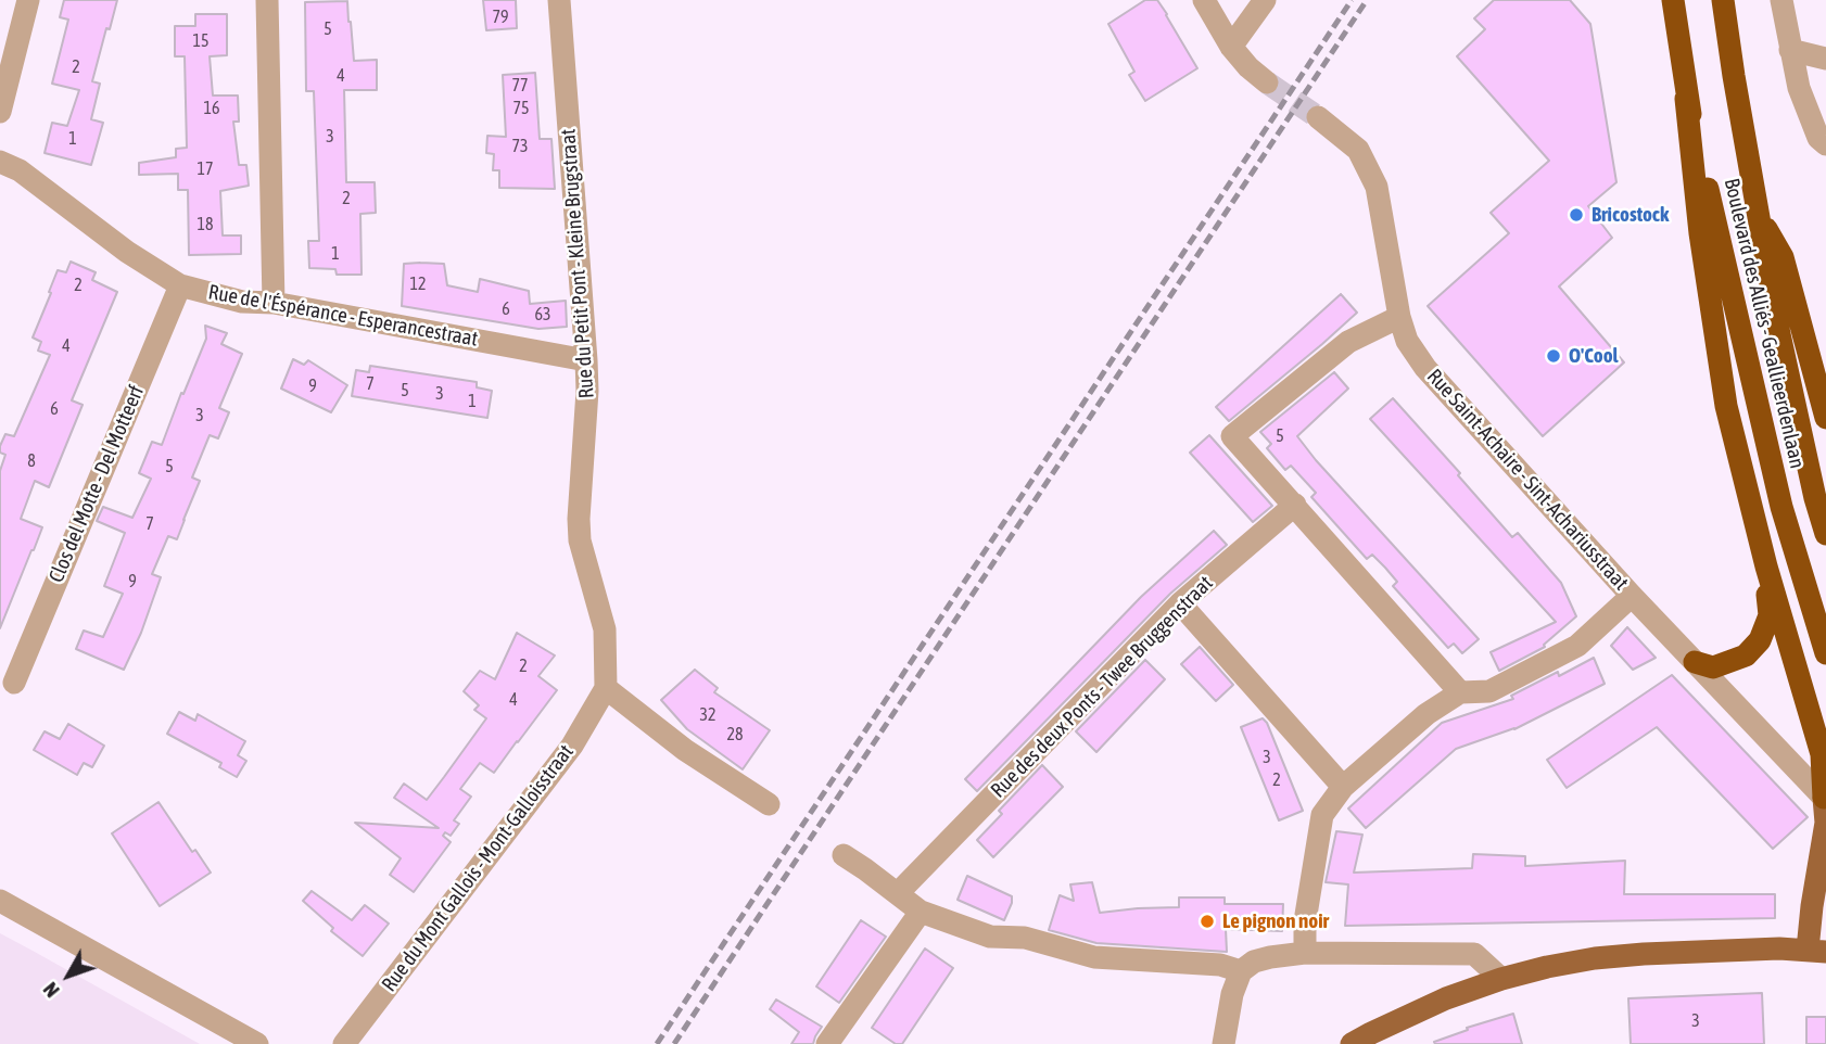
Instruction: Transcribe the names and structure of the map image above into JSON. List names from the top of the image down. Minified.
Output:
{"streets":{"highway":["Boulevard des Alliés - Geallieerdenlaan"],"street":["Rue du Petit Pont - Kleine Brugstraat","Rue de l'Éspérance - Esperancestraat","Rue Saint-Achaire - Sint-Achariusstraat","Clos del Motte - Del Motteerf","Rue des deux Ponts - Twee Bruggenstraat","Rue du Mont Gallois - Mont-Galloisstraat"]},"crossings":[["Rue du Petit Pont - Kleine Brugstraat","Rue de l'Éspérance - Esperancestraat"],["Rue du Petit Pont - Kleine Brugstraat","Rue du Mont Gallois - Mont-Galloisstraat"],["Rue de l'Éspérance - Esperancestraat","Clos del Motte - Del Motteerf"]],"places":["Bricostock","O'Cool","Le pignon noir"],"house_numbers":["79","5","15","2","4","77","16","75","3","1","73","17","2","18","1","12","2","6","63","4","7","9","5","3","1","6","3","5","8","5","7","9","2","4","32","28","3","2","3"],"north":"bottom left"}
